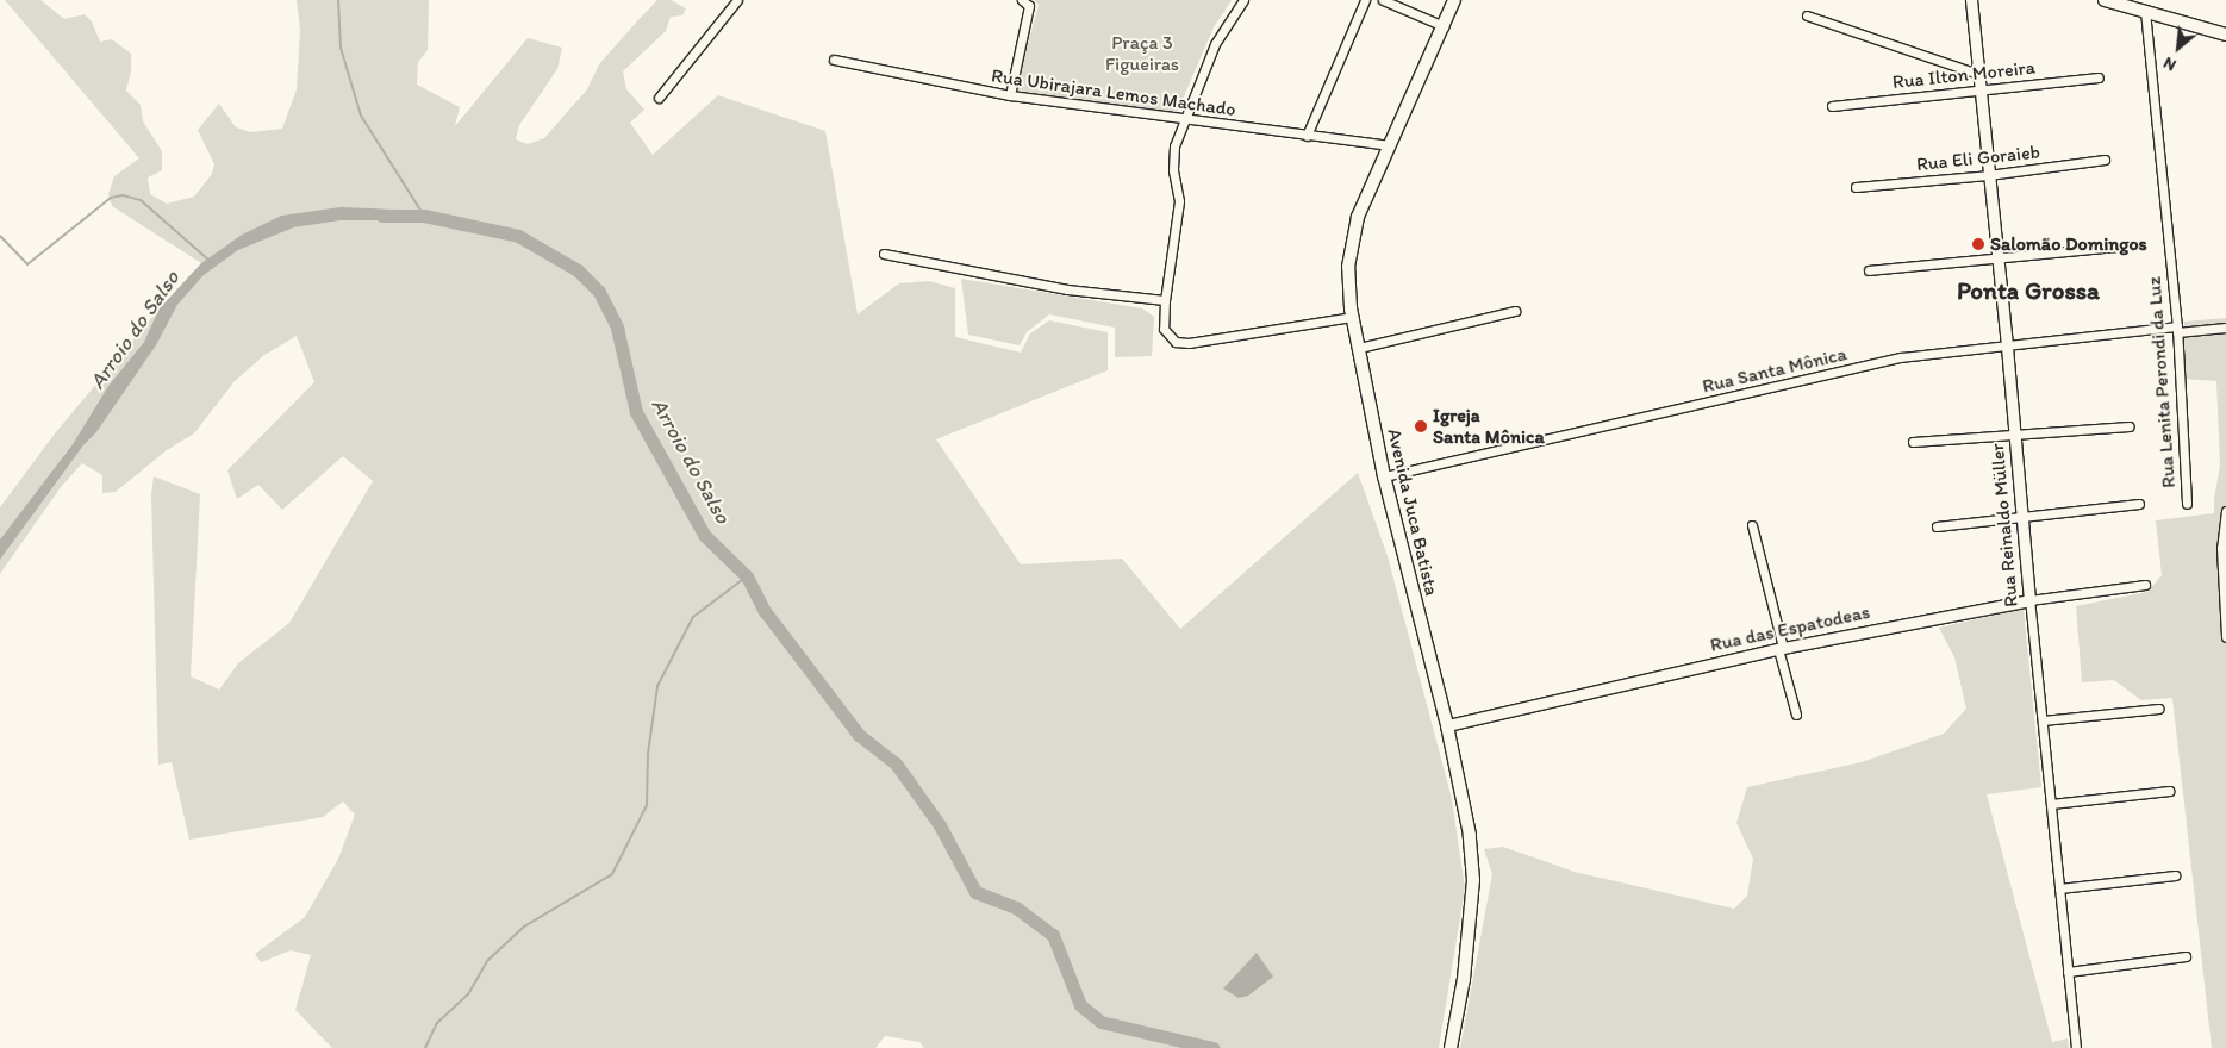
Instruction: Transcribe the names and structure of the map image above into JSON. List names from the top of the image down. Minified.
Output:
{"streets":{"main road":["Avenida Juca Batista"],"street":["Rua Ilton Moreira","Rua Ubirajara Lemos Machado","Rua Eli Goraieb","Rua Santa Mônica","Rua Lenita Perondi da Luz","Rua Reinaldo Müller","Rua das Espatodeas"]},"crossings":[["Rua Ilton Moreira","Rua Reinaldo Müller"],["Rua Ubirajara Lemos Machado","Avenida Juca Batista"],["Rua Eli Goraieb","Rua Reinaldo Müller"],["Rua Santa Mônica","Rua Lenita Perondi da Luz"],["Rua Santa Mônica","Avenida Juca Batista"],["Rua Santa Mônica","Rua Reinaldo Müller"],["Avenida Juca Batista","Rua das Espatodeas"],["Rua Reinaldo Müller","Rua das Espatodeas"]],"districts":["Ponta Grossa"],"water":["Arroio do Salso"],"parks":["Praça 3 Figueiras"],"places":["Salomão Domingos","Igreja Santa Mônica"],"north":"bottom left"}
